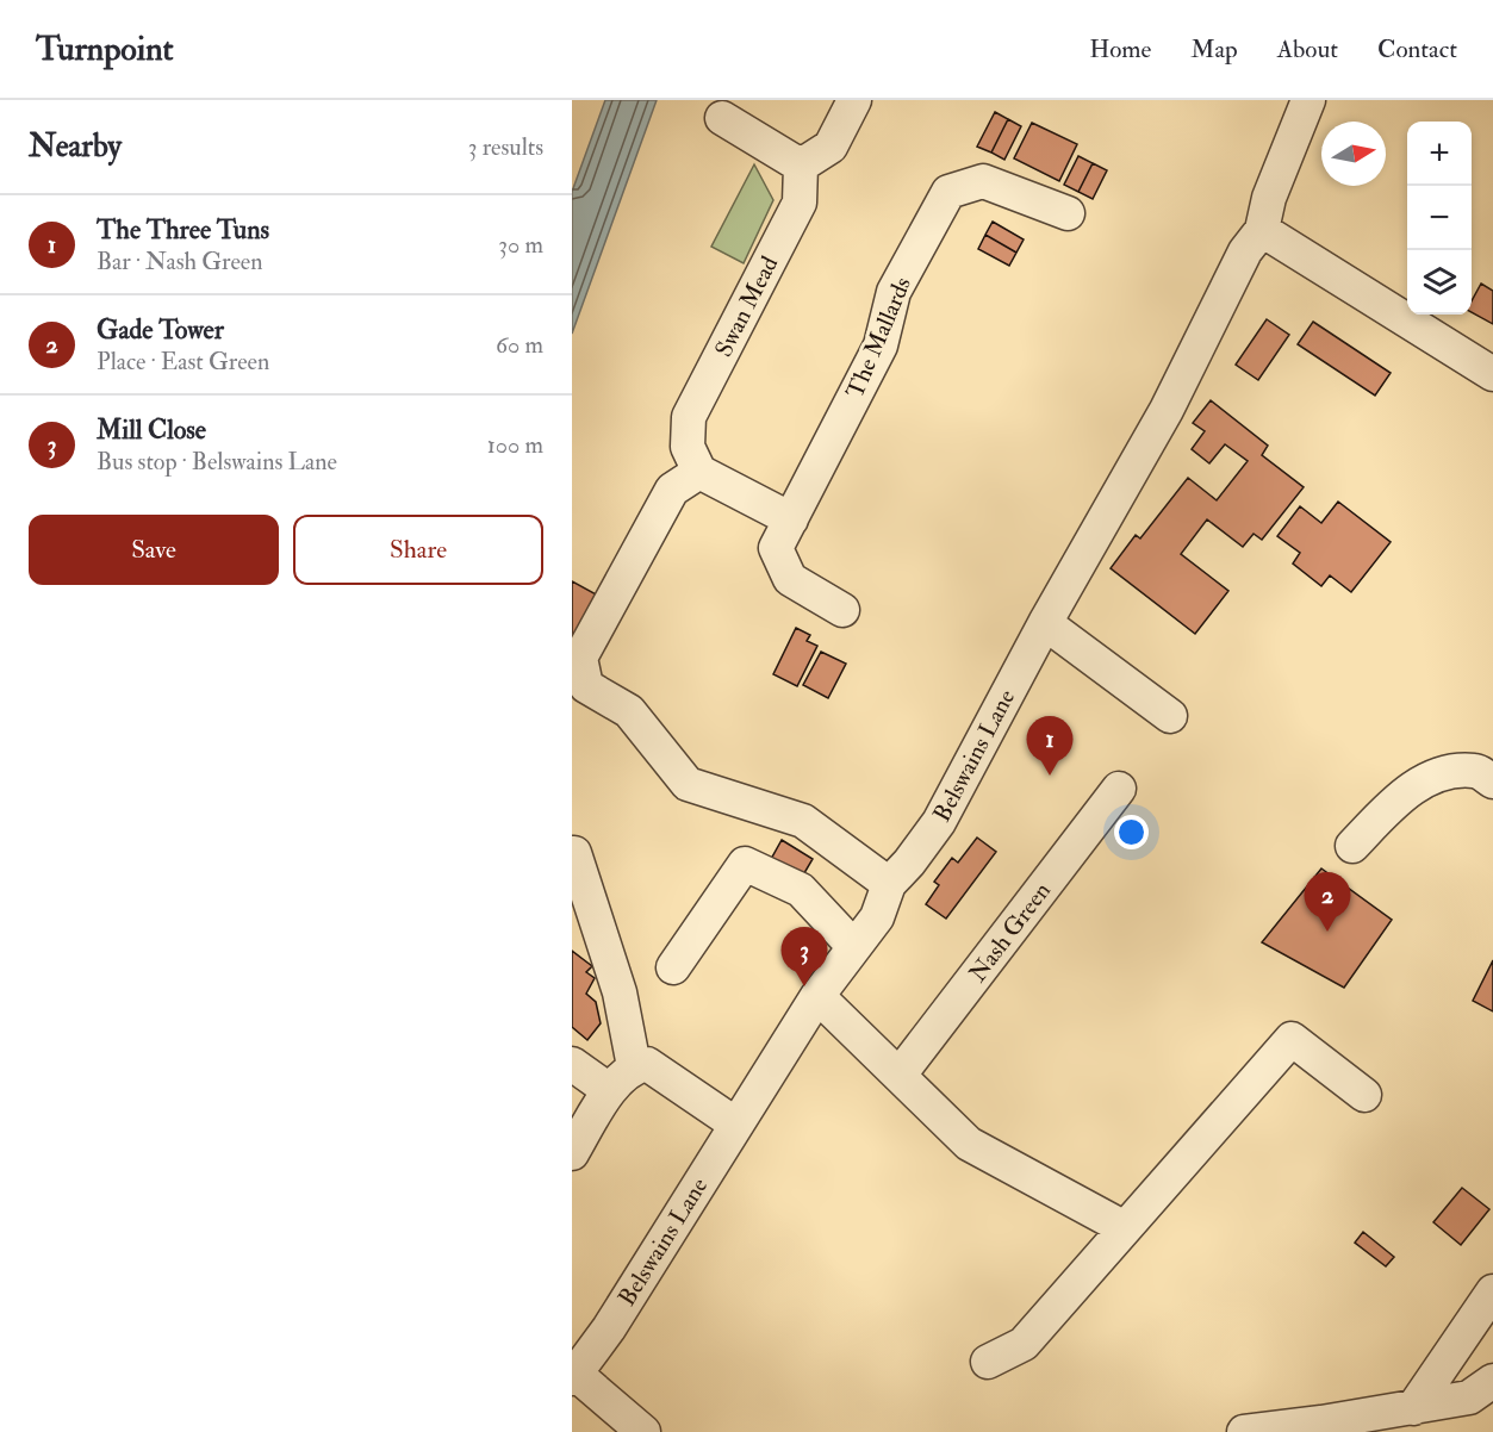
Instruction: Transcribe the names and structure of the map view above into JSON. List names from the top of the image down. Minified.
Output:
{"streets":{"street":["Swan Mead","The Mallards","Belswains Lane","Nash Green"]},"north":"right","page":{"header":"Turnpoint","nav":["Home","Map","About","Contact"],"heading":["Nearby","3 results"],"map_buttons":["+","−"],"list":[{"mark":"1","name":"The Three Tuns","note":"Bar · Nash Green","value":"30 m"},{"mark":"2","name":"Gade Tower","note":"Place · East Green","value":"60 m"},{"mark":"3","name":"Mill Close","note":"Bus stop · Belswains Lane","value":"100 m"}],"buttons":["Save","Share"],"pins":["1","2","3"]}}
